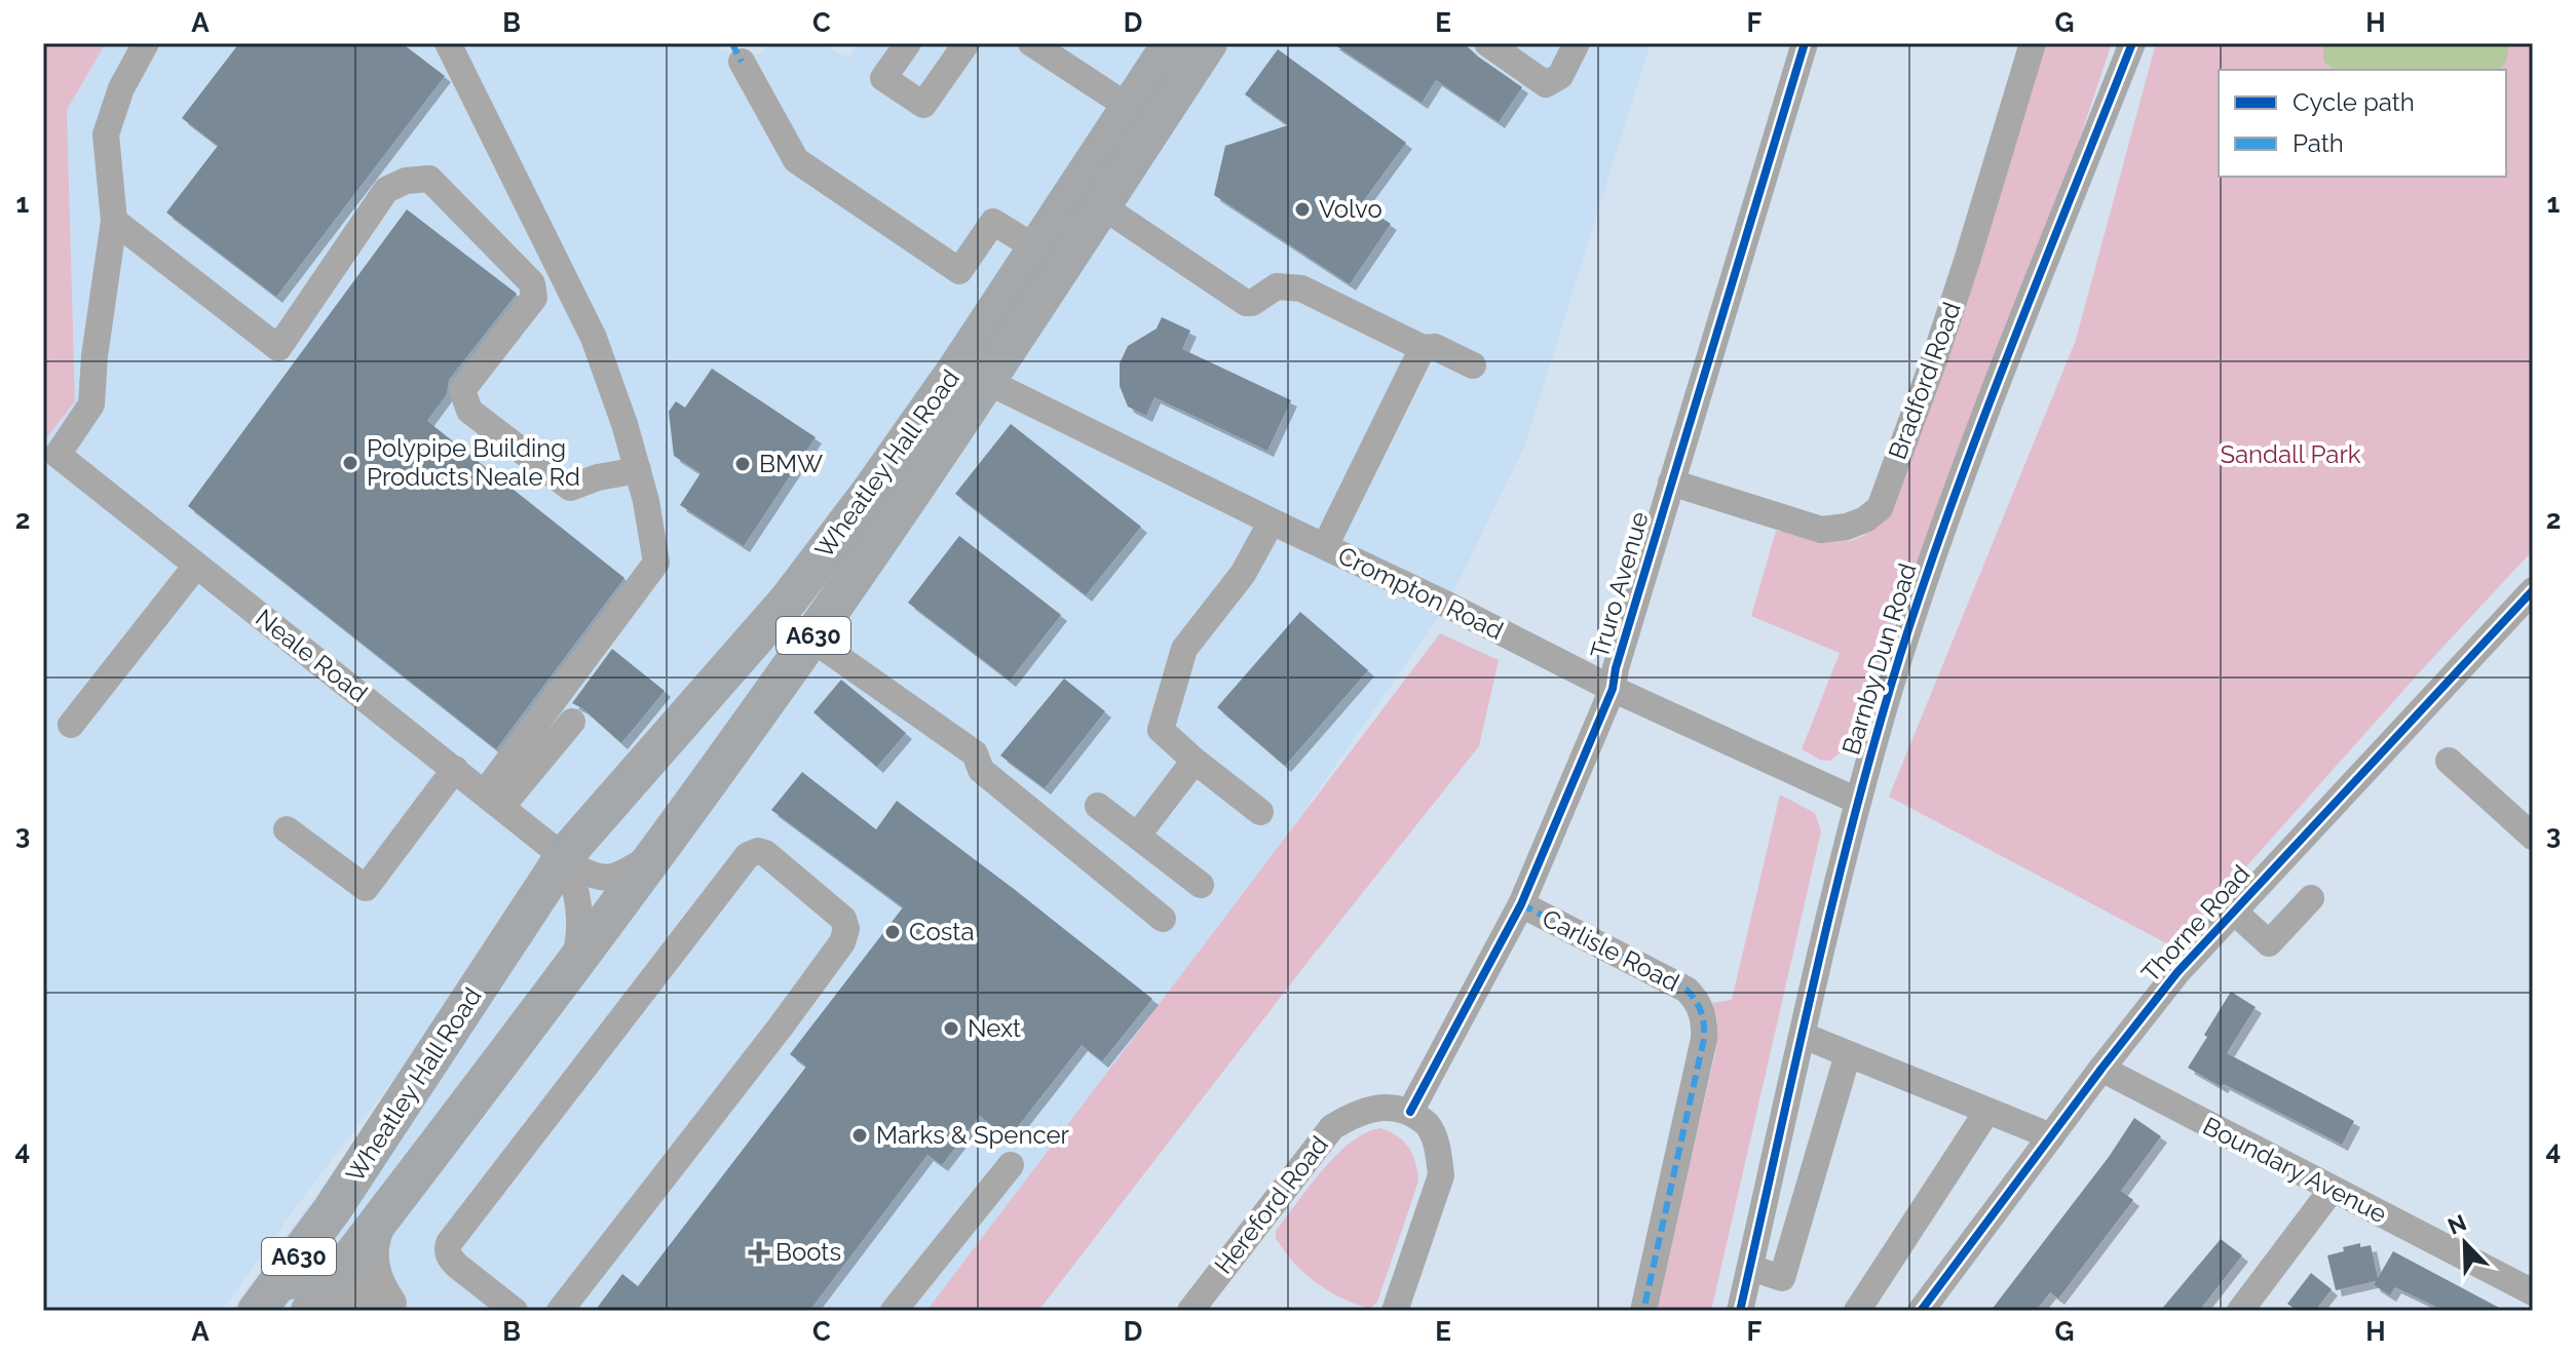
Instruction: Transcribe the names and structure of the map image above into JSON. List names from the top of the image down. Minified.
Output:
{"streets":{"highway":["Wheatley Hall Road","A630"],"street":["Bradford Road","Truro Avenue","Crompton Road","Neale Road","Barnby Dun Road","Thorne Road","Carlisle Road","Boundary Avenue","Hereford Road"]},"crossings":[["Bradford Road","Truro Avenue"],["Wheatley Hall Road","Crompton Road"],["Wheatley Hall Road","Neale Road"],["Truro Avenue","Crompton Road"],["Truro Avenue","Carlisle Road"],["Truro Avenue","Hereford Road"],["Crompton Road","Barnby Dun Road"],["Thorne Road","Boundary Avenue"]],"parks":["Sandall Park"],"places":{"other":["Volvo","Polypipe Building Products Neale Rd","BMW","Costa","Next","Marks & Spencer"],"health":["Boots"]},"legend":["Cycle path","Path"],"north":"top left","grid":{"columns":["A","B","C","D","E","F","G","H"],"rows":["1","2","3","4"]}}
